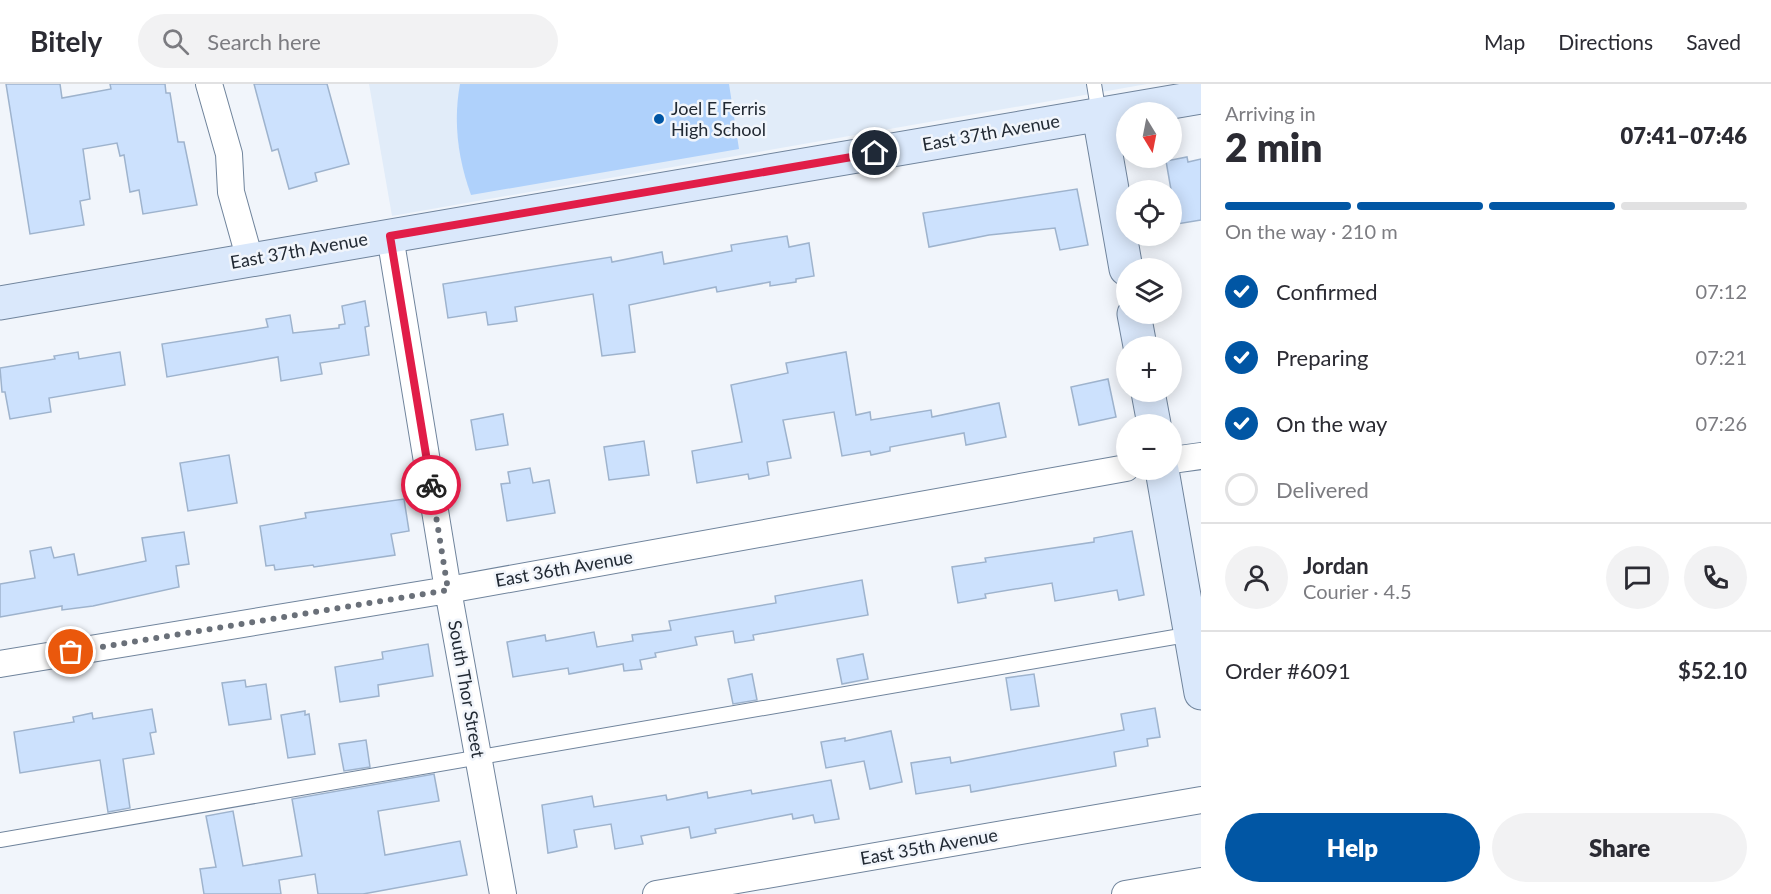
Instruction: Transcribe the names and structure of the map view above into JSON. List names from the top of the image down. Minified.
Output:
{"streets":{"street":["East 37th Avenue","East 36th Avenue","South Thor Street","East 35th Avenue"]},"crossings":[["East 37th Avenue","South Thor Street"],["East 36th Avenue","South Thor Street"]],"places":["Joel E Ferris High School"],"north":"bottom","page":{"header":"Bitely","search":"Search here","nav":["Map","Directions","Saved"],"heading":["2 min","Arriving in","07:41–07:46"],"panel":["Jordan","Courier · 4.5","Order #6091","$52.10"],"map_buttons":["+","−"],"bar":"On the way · 210 m","list":[["Confirmed","07:12"],["Preparing","07:21"],["On the way","07:26"],"Delivered"],"buttons":["Help","Share"]}}
